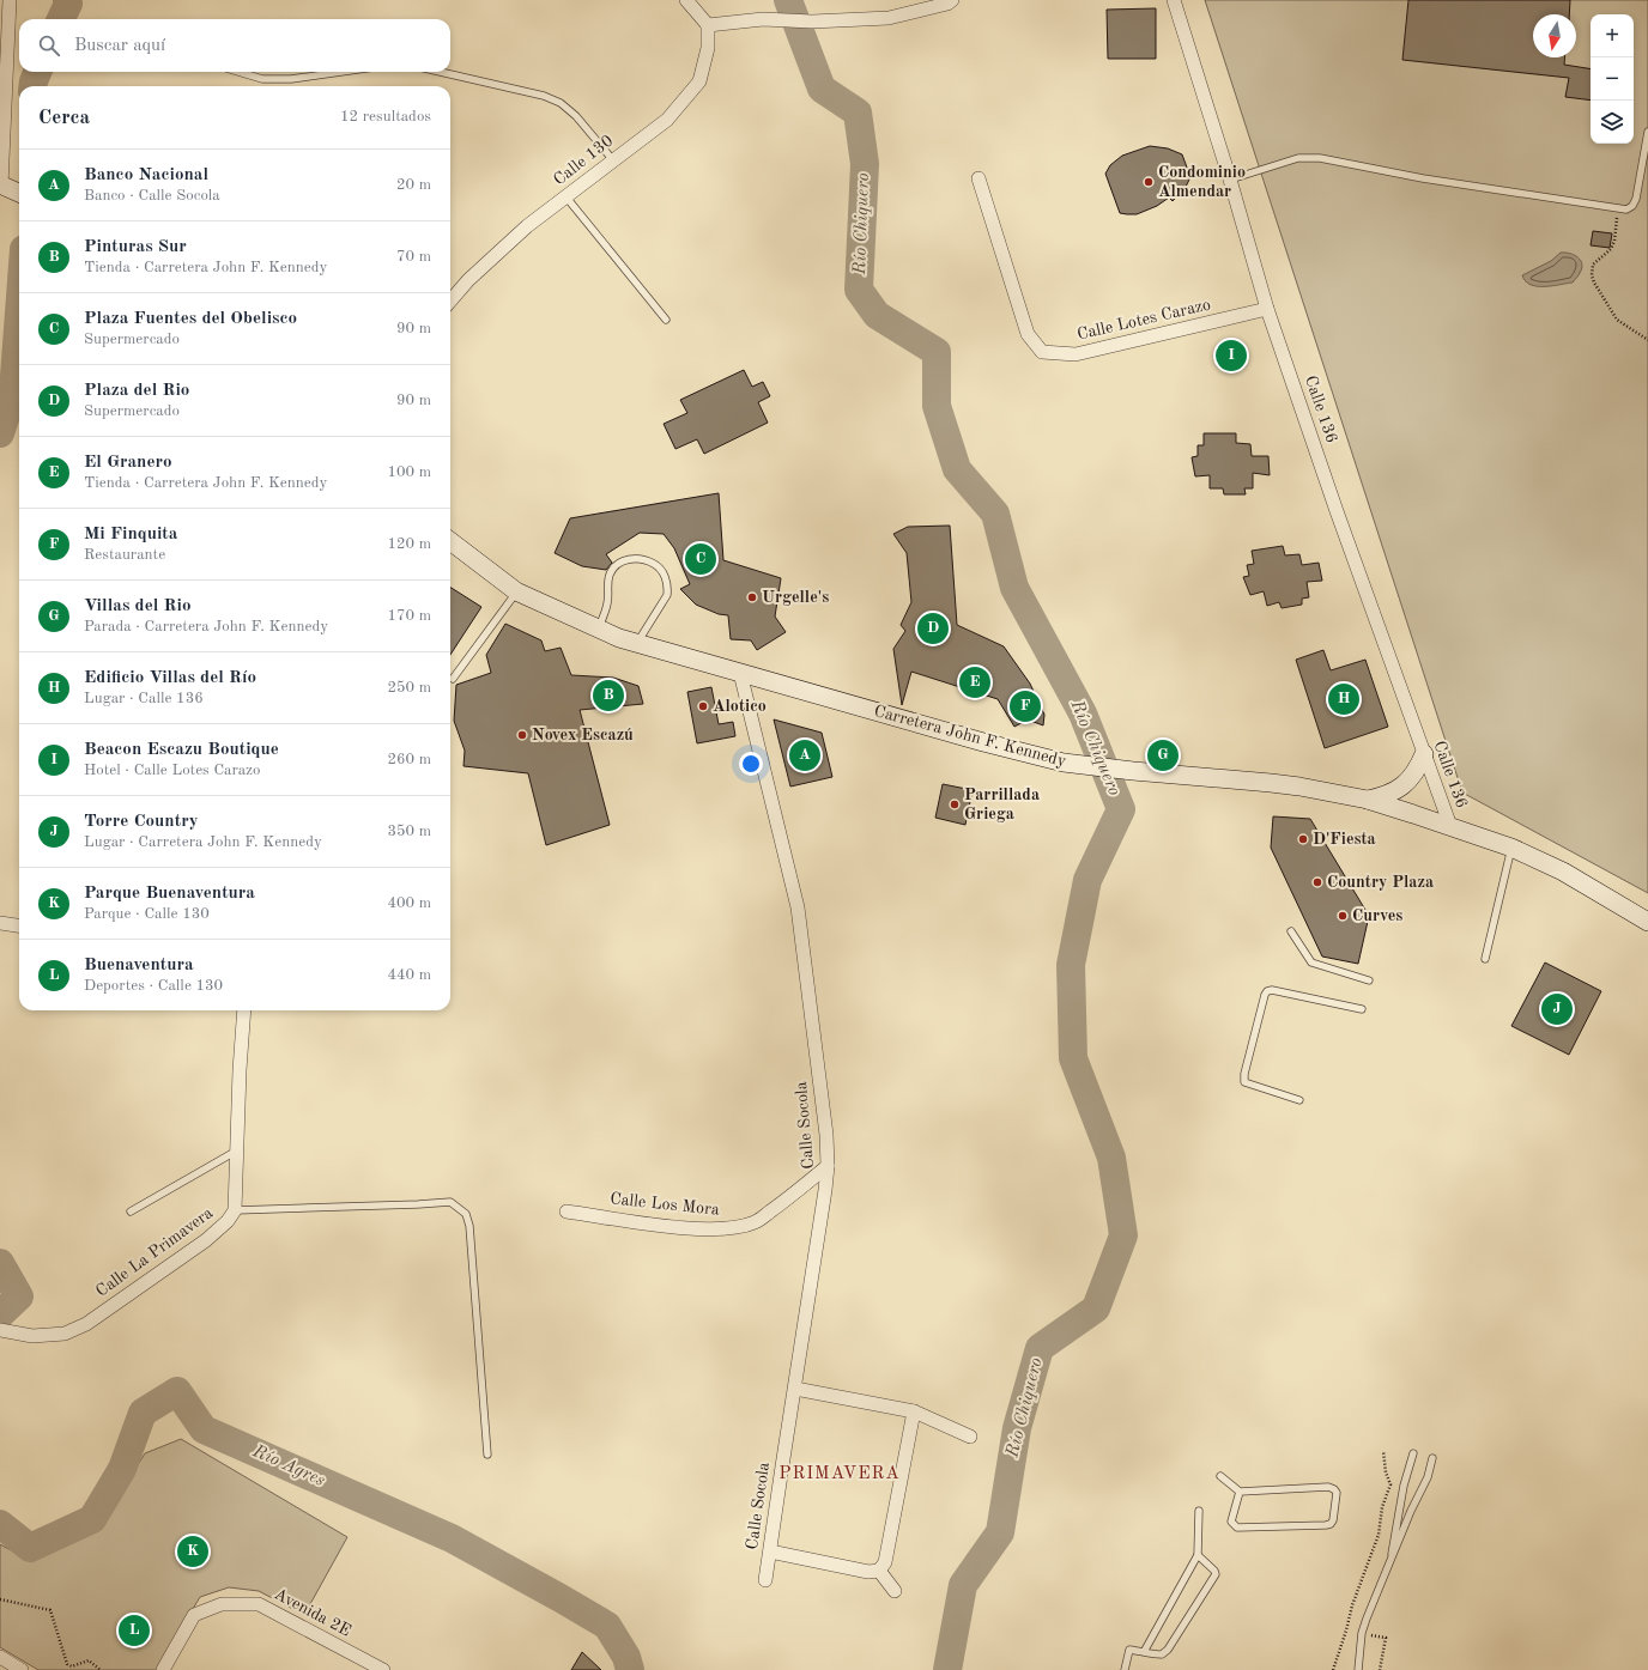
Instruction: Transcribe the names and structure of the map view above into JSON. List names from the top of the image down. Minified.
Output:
{"streets":{"main road":["Carretera John F. Kennedy"],"street":["Calle 130","Calle Lotes Carazo","Calle 136","Calle Socola","Calle Los Mora","Calle La Primavera","Avenida 2E"]},"crossings":[["Calle Lotes Carazo","Calle 136"],["Calle 136","Carretera John F. Kennedy"],["Carretera John F. Kennedy","Calle Socola"],["Calle Socola","Calle Los Mora"]],"districts":["PRIMAVERA"],"water":["Río Chiquero","Río Agres"],"places":["Condominio Almendar","Urgelle's","Alotico","Novex Escazú","Parrillada Griega","D'Fiesta","Country Plaza","Curves"],"north":"bottom","page":{"map_buttons":["+","−"],"search":"Buscar aquí","heading":["Cerca","12 resultados"],"list":[{"mark":"A","name":"Banco Nacional","note":"Banco · Calle Socola","value":"20 m"},{"mark":"B","name":"Pinturas Sur","note":"Tienda · Carretera John F. Kennedy","value":"70 m"},{"mark":"C","name":"Plaza Fuentes del Obelisco","note":"Supermercado","value":"90 m"},{"mark":"D","name":"Plaza del Rio","note":"Supermercado","value":"90 m"},{"mark":"E","name":"El Granero","note":"Tienda · Carretera John F. Kennedy","value":"100 m"},{"mark":"F","name":"Mi Finquita","note":"Restaurante","value":"120 m"},{"mark":"G","name":"Villas del Rio","note":"Parada · Carretera John F. Kennedy","value":"170 m"},{"mark":"H","name":"Edificio Villas del Río","note":"Lugar · Calle 136","value":"250 m"},{"mark":"I","name":"Beacon Escazu Boutique","note":"Hotel · Calle Lotes Carazo","value":"260 m"},{"mark":"J","name":"Torre Country","note":"Lugar · Carretera John F. Kennedy","value":"350 m"},{"mark":"K","name":"Parque Buenaventura","note":"Parque · Calle 130","value":"400 m"},{"mark":"L","name":"Buenaventura","note":"Deportes · Calle 130","value":"440 m"}],"pins":["I","C","D","E","B","H","F","A","G","J","K","L"]}}
